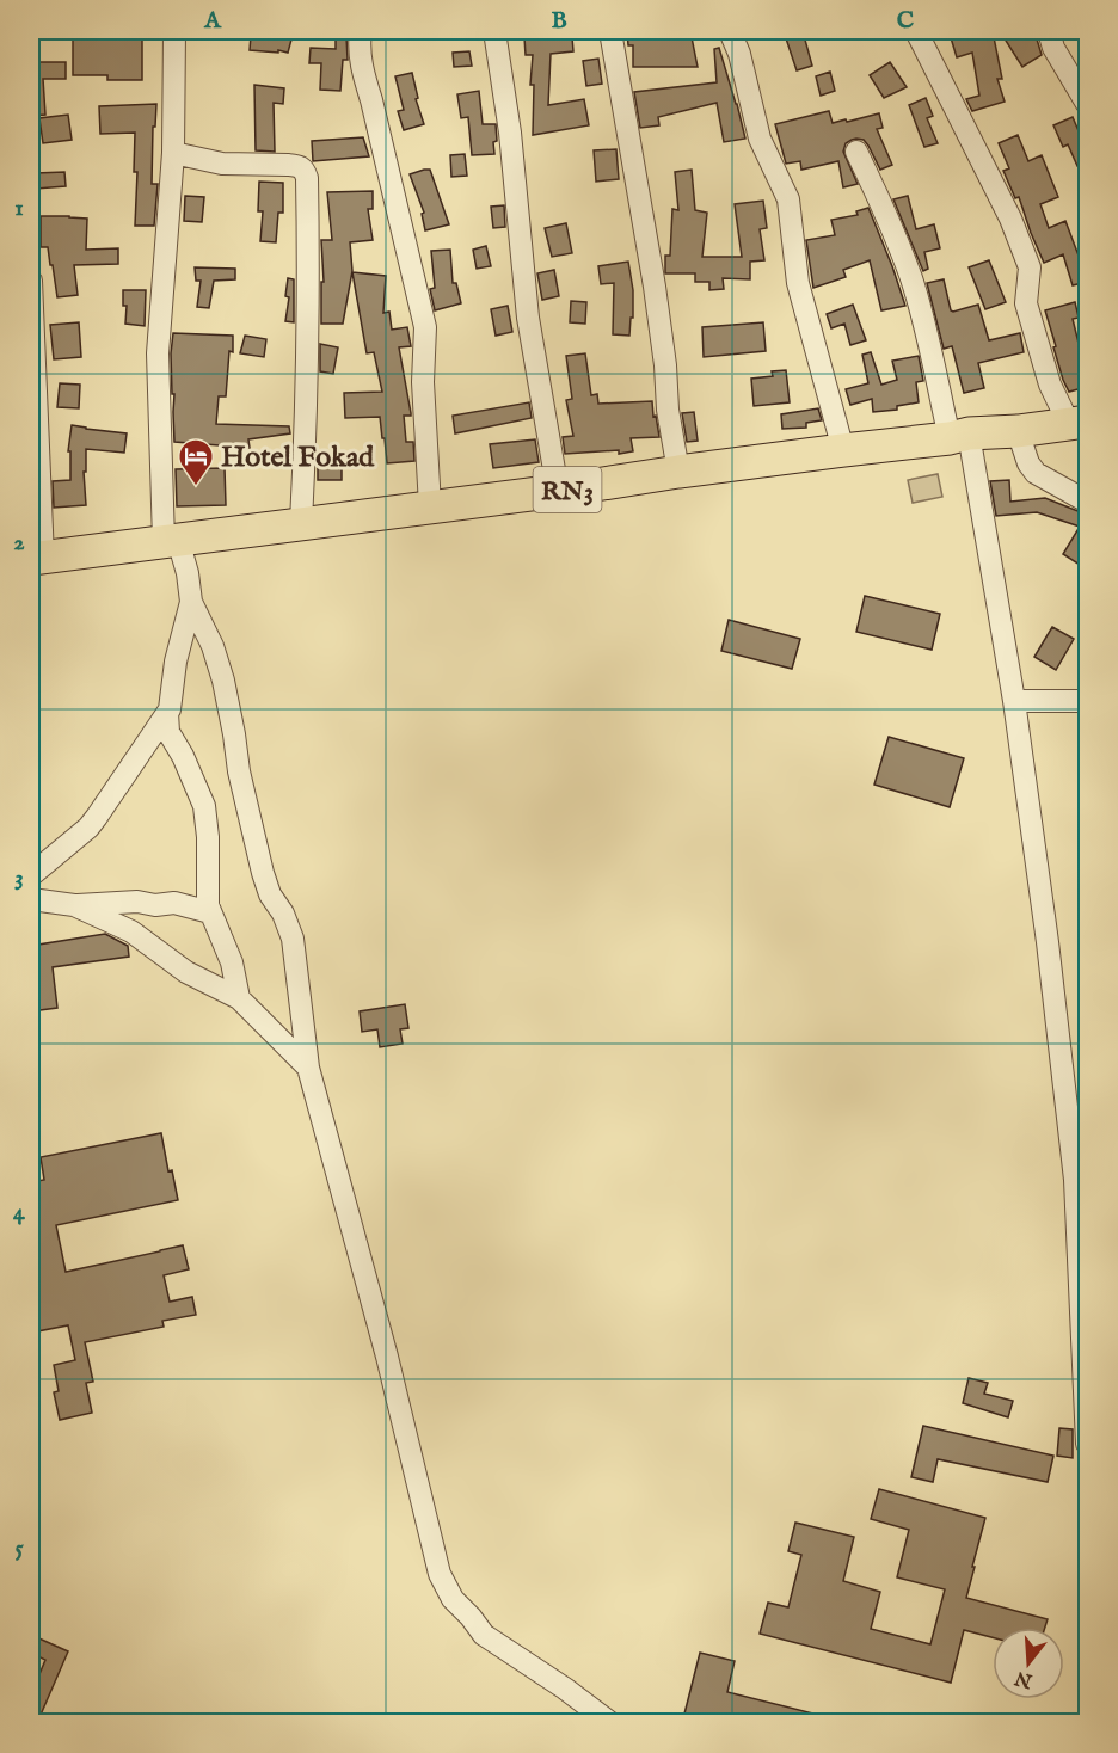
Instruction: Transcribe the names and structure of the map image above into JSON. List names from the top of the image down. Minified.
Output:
{"streets":{"highway":["RN3"]},"places":{"hotel":["Hotel Fokad"]},"north":"bottom","grid":{"columns":["A","B","C"],"rows":["1","2","3","4","5"]}}
